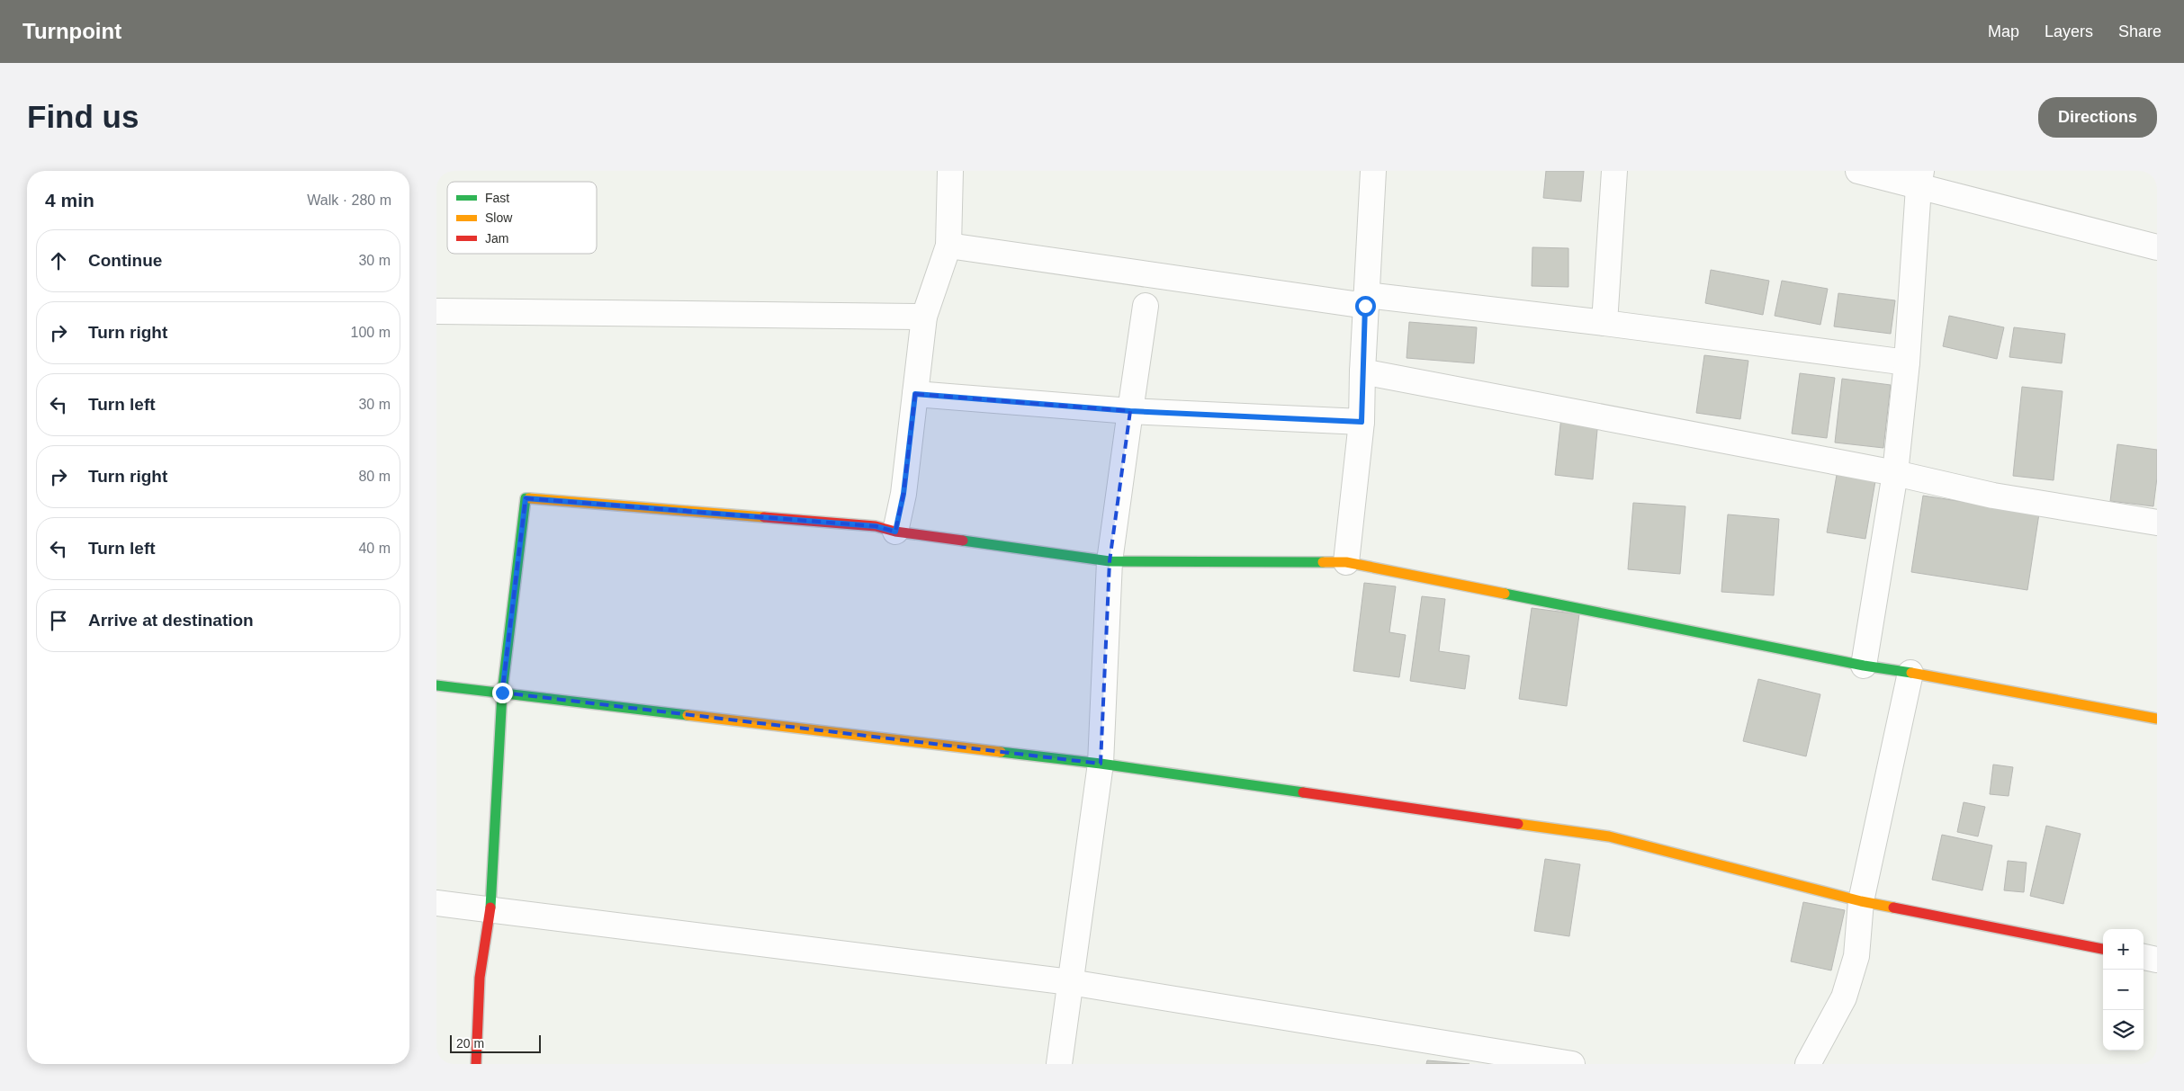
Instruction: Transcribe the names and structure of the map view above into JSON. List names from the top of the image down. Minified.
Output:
{"legend":["Fast","Slow","Jam"],"scale_bar":"20 m","page":{"header":"Turnpoint","nav":["Map","Layers","Share"],"buttons":"Directions","title":"Find us","heading":["4 min","Walk · 280 m"],"list":[["Continue","30 m"],["Turn right","100 m"],["Turn left","30 m"],["Turn right","80 m"],["Turn left","40 m"],"Arrive at destination"],"map_buttons":["+","−"],"scale":"20 m"}}
